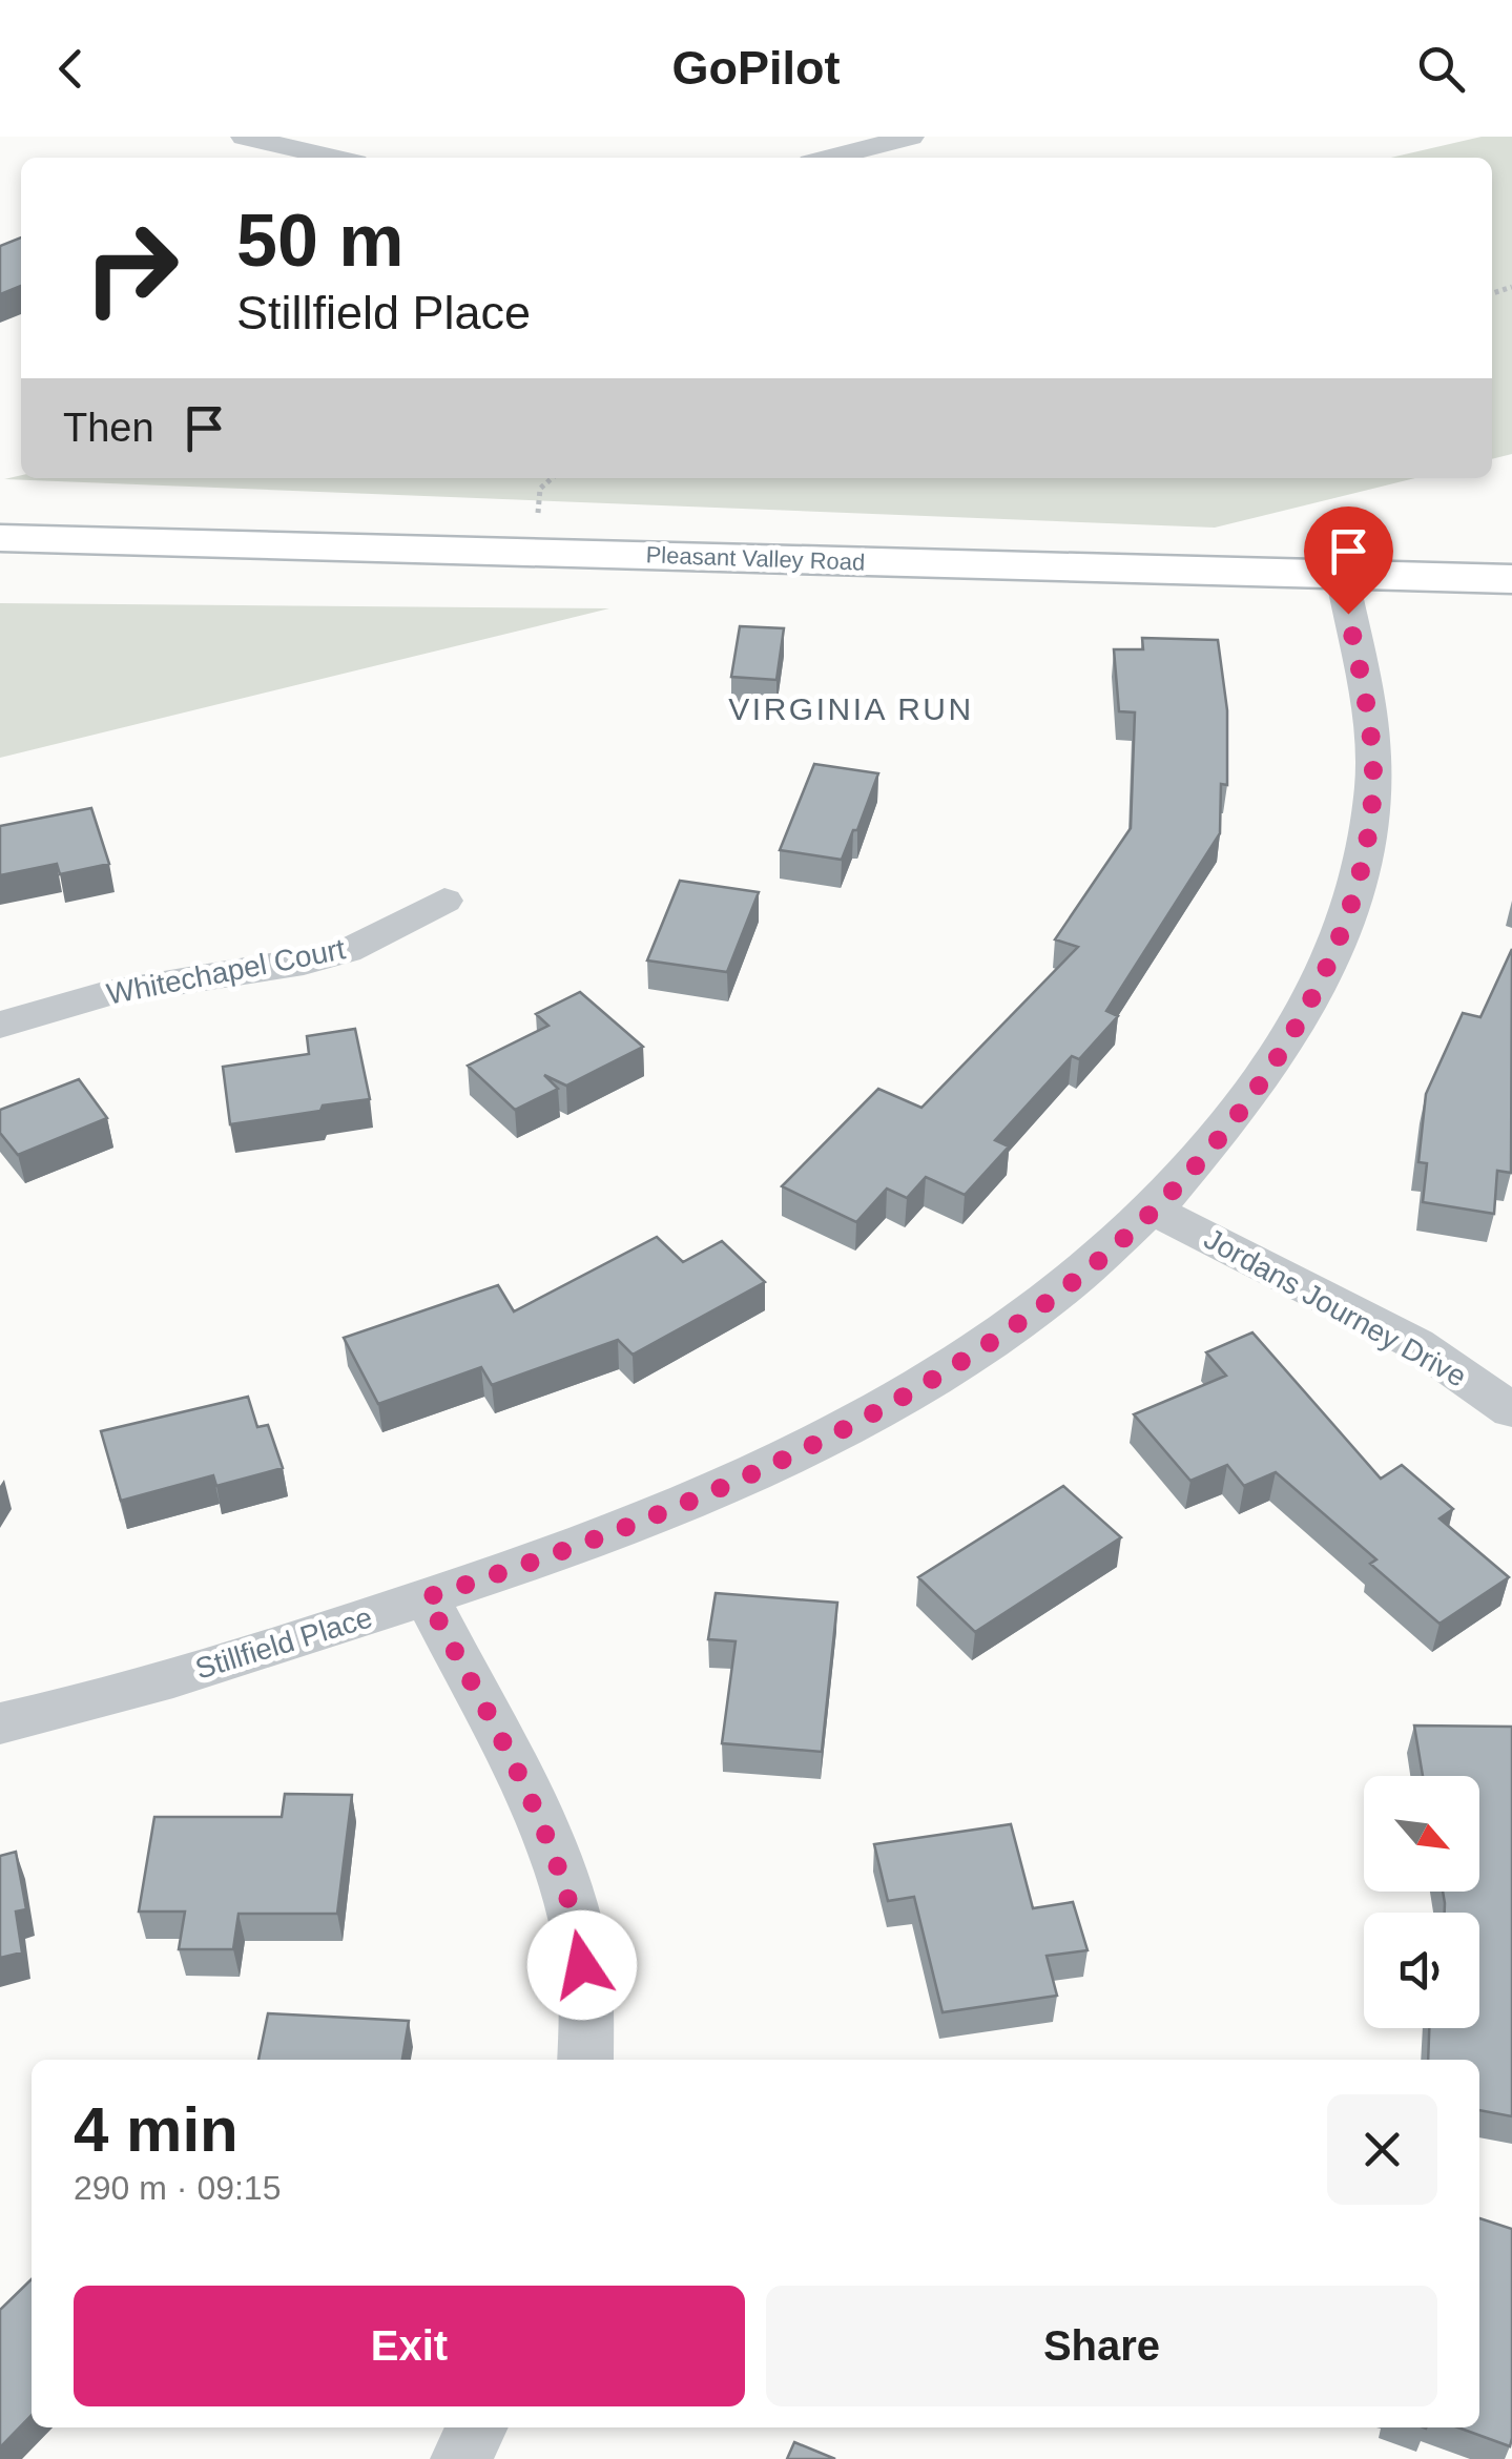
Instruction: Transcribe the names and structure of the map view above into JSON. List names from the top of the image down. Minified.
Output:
{"streets":{"main road":["Pleasant Valley Road"],"street":["Whitechapel Court","Jordans Journey Drive","Stillfield Place"]},"crossings":[["Pleasant Valley Road","Stillfield Place"],["Jordans Journey Drive","Stillfield Place"]],"districts":["VIRGINIA RUN"],"north":"bottom right","page":{"header":"GoPilot","turn":["50 m","Stillfield Place"],"then":"Then","heading":["4 min","290 m · 09:15"],"buttons":["Exit","Share"]}}
